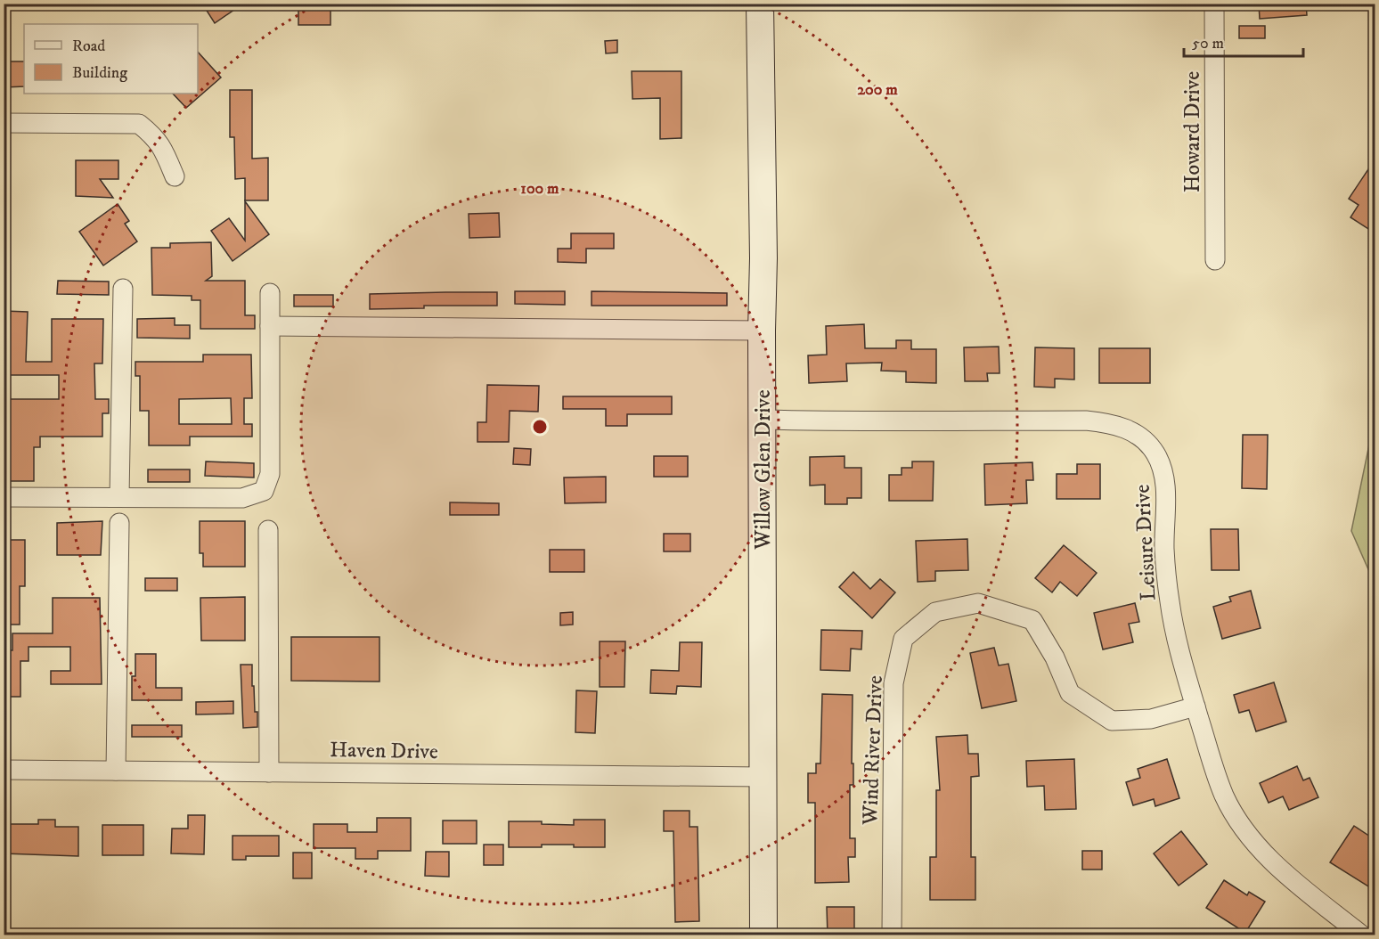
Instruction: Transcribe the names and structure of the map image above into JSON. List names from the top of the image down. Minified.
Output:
{"streets":{"main road":["Willow Glen Drive"],"street":["Howard Drive","Leisure Drive","Haven Drive","Wind River Drive"]},"crossings":[["Willow Glen Drive","Leisure Drive"],["Willow Glen Drive","Haven Drive"],["Leisure Drive","Wind River Drive"]],"legend":["Road","Building"],"scale_bar":"50 m","rings":["200 m","100 m"]}
